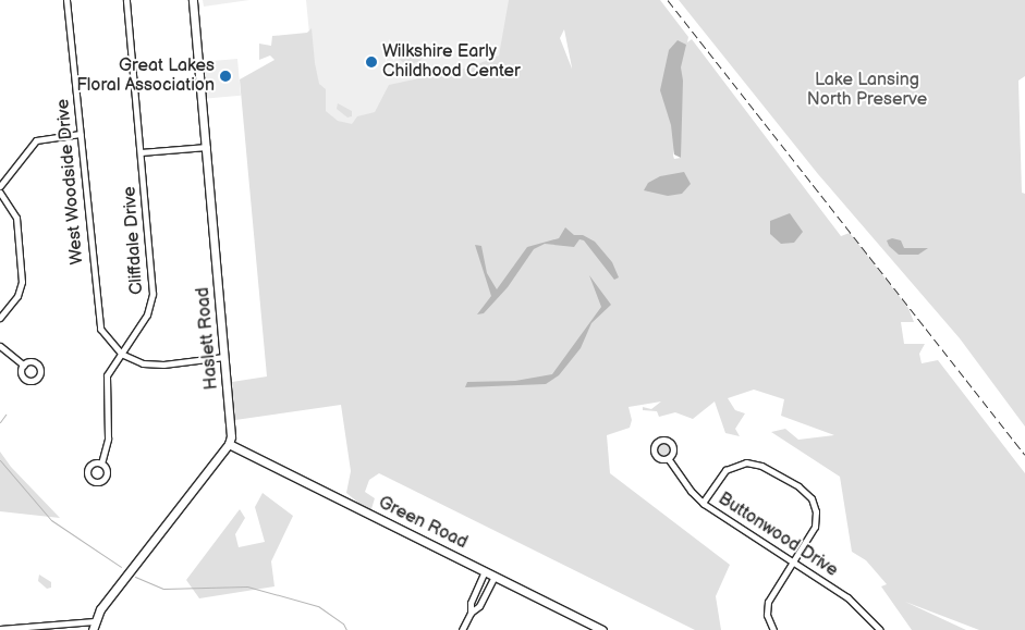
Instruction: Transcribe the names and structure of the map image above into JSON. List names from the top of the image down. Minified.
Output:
{"streets":{"street":["West Woodside Drive","Cliffdale Drive","Haslett Road","Green Road","Buttonwood Drive"]},"crossings":[["West Woodside Drive","Cliffdale Drive"],["Haslett Road","Green Road"]],"parks":["Lake Lansing North Preserve"],"places":["Wilkshire Early Childhood Center","Great Lakes Floral Association"]}
